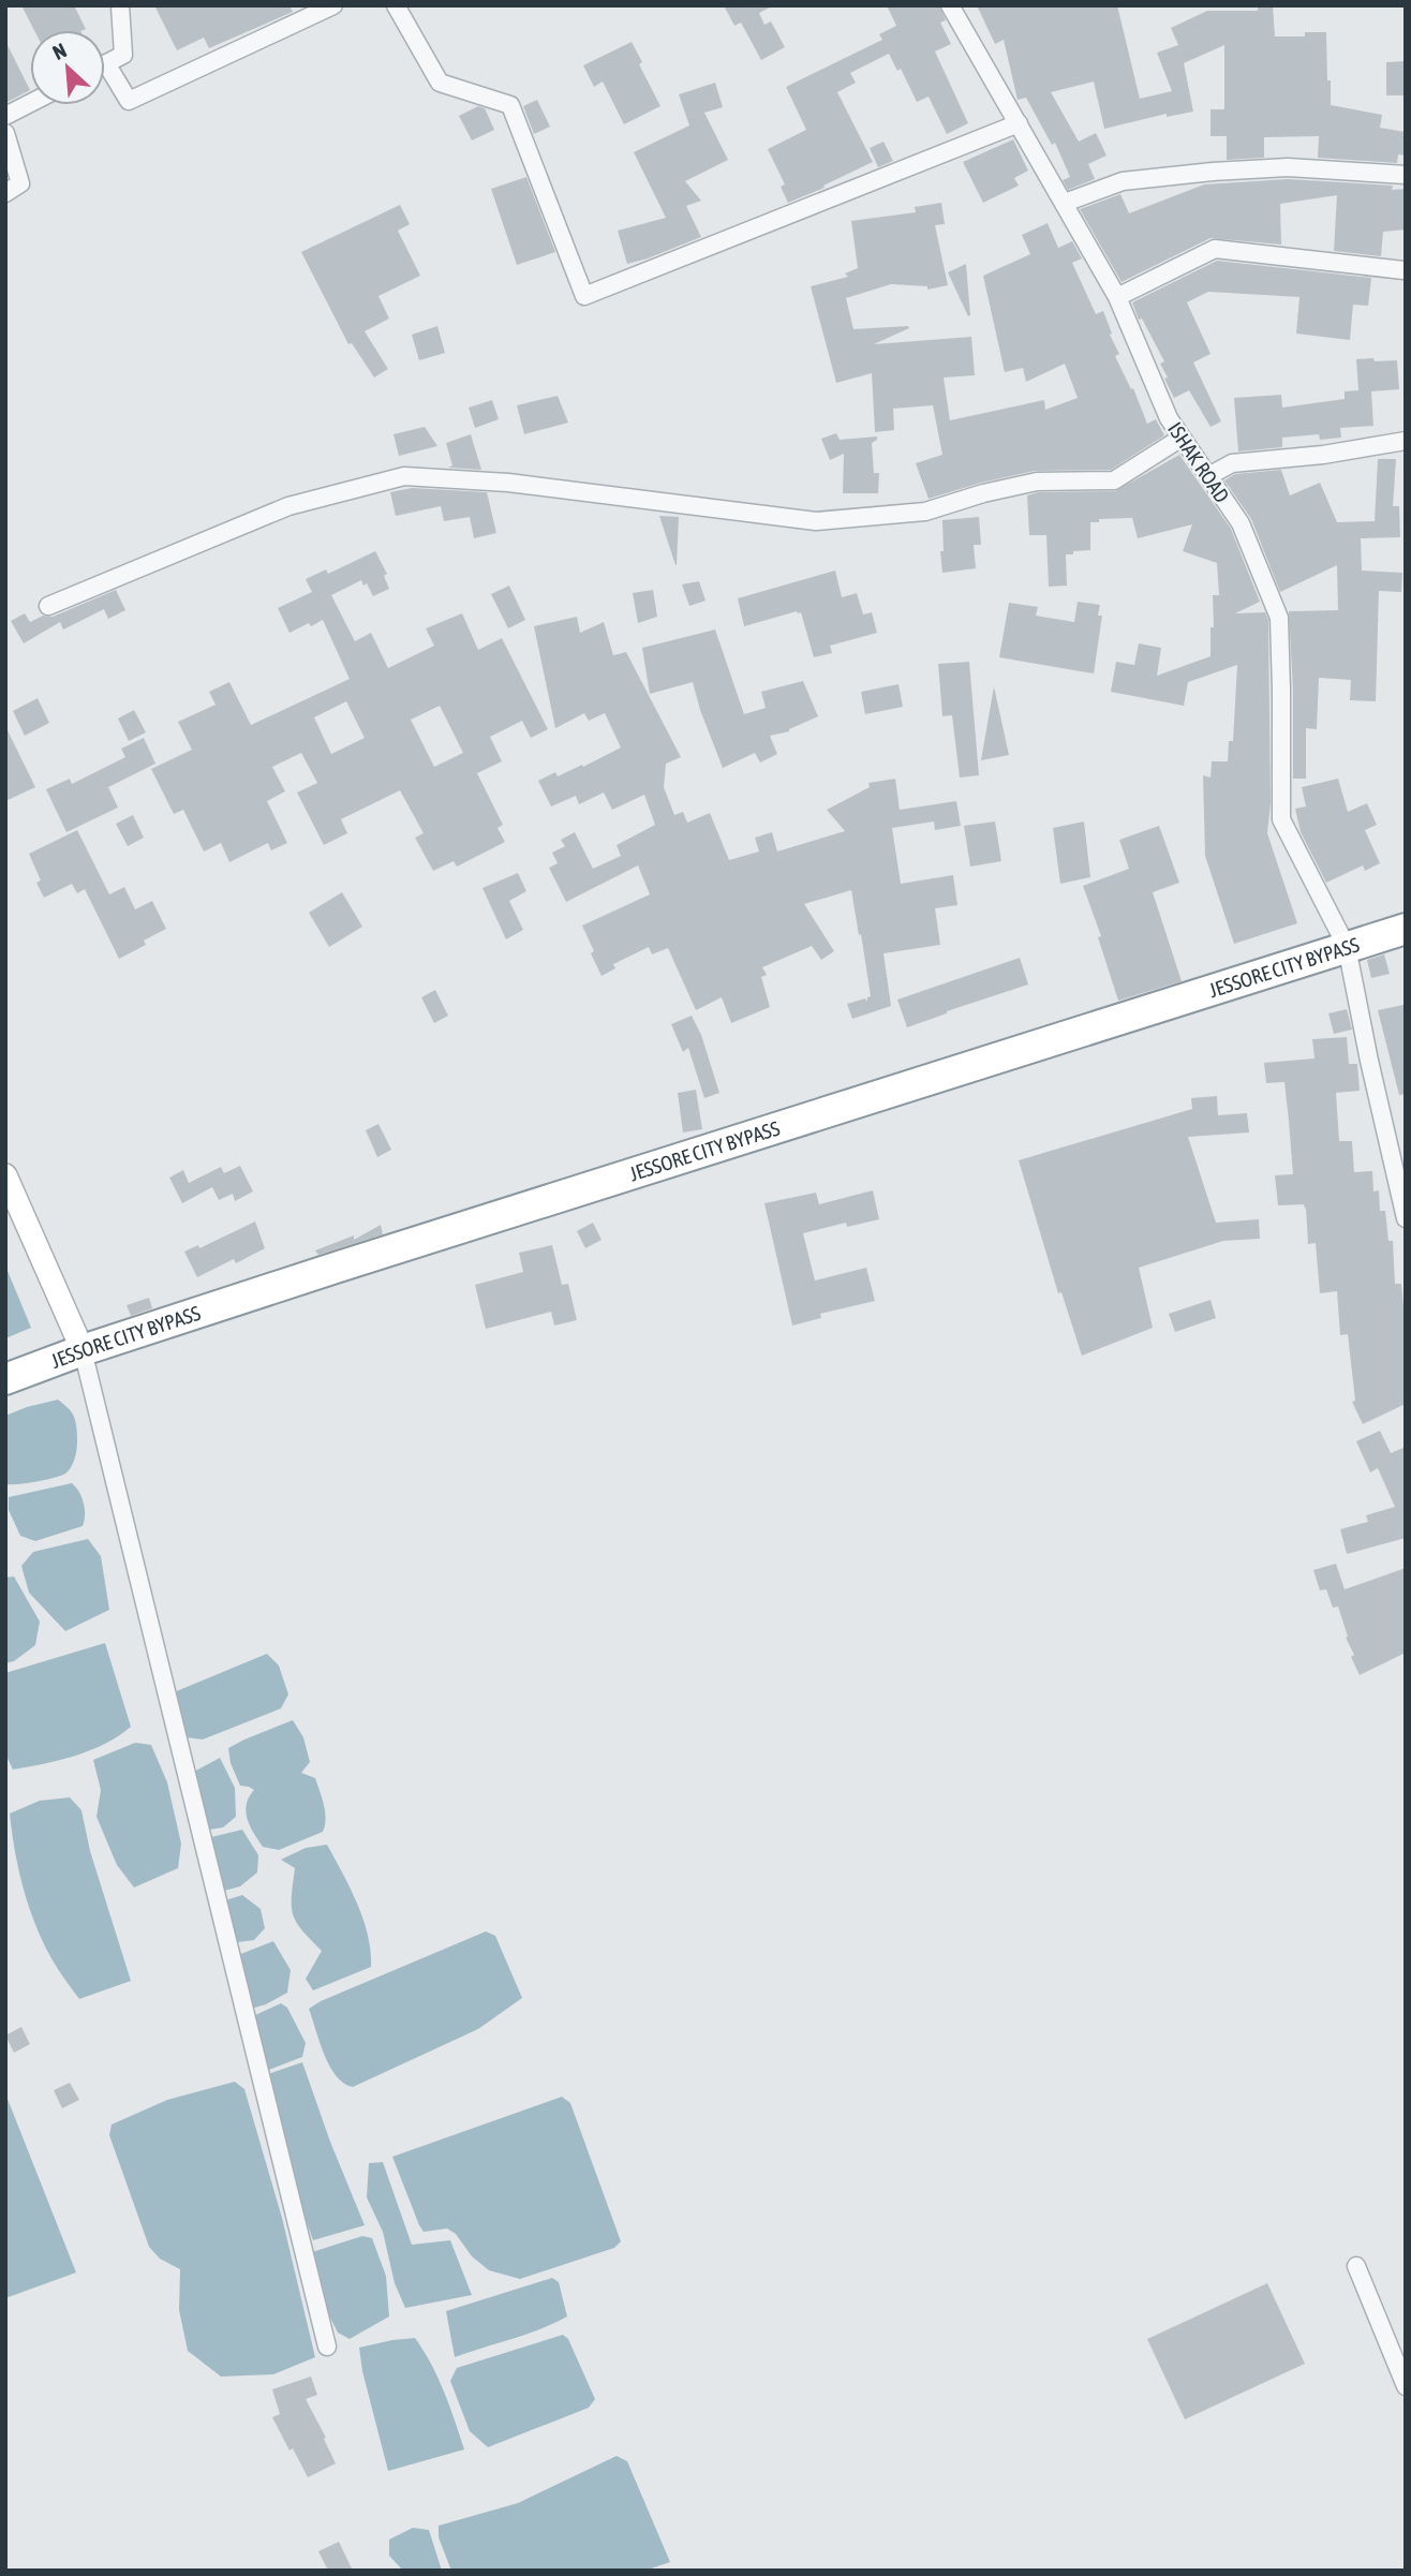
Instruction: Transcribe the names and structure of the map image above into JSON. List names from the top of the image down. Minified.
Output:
{"streets":{"highway":["JESSORE CITY BYPASS"],"street":["ISHAK ROAD"]},"crossings":[["ISHAK ROAD","JESSORE CITY BYPASS"]],"north":"top left"}
